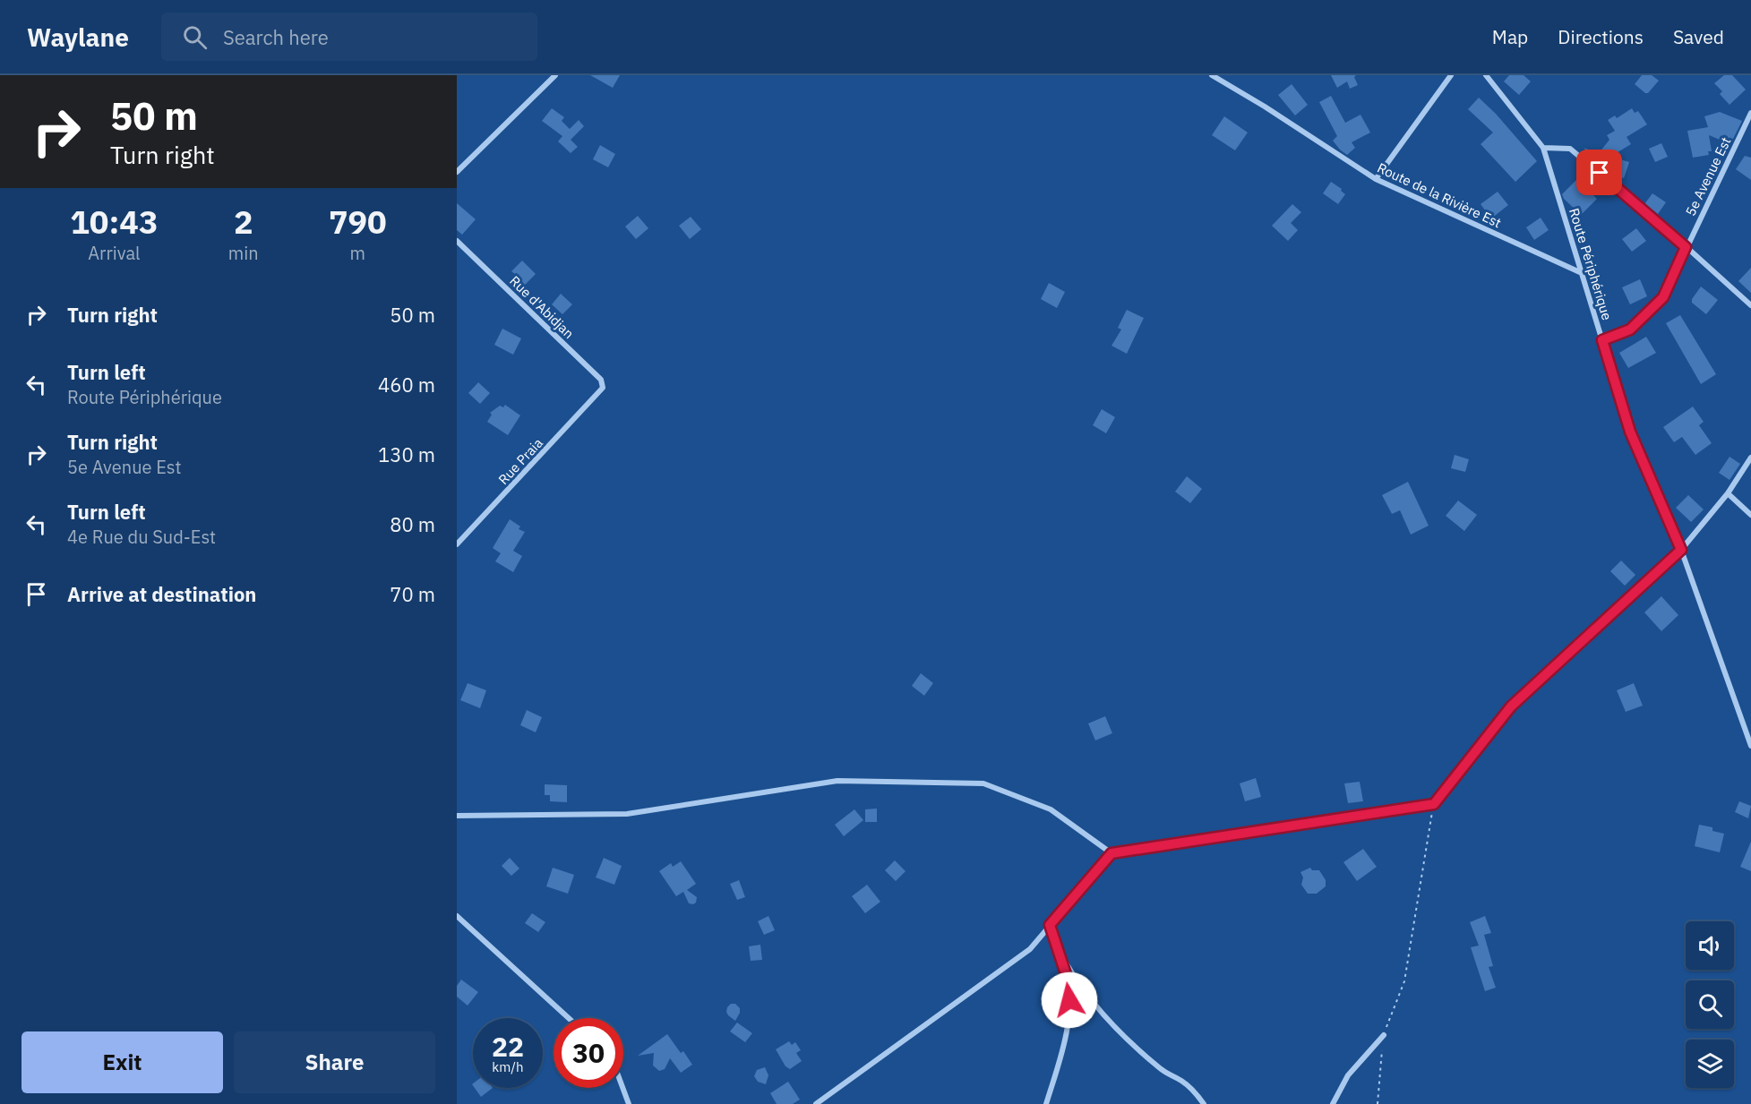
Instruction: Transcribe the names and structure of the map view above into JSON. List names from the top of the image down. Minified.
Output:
{"streets":{"street":["5e Avenue Est","Route de la Rivière Est","Route Périphérique","Rue d'Abidjan","Rue Praia"]},"crossings":[["5e Avenue Est","Route Périphérique"],["Route de la Rivière Est","Route Périphérique"],["Rue d'Abidjan","Rue Praia"]],"page":{"header":"Waylane","search":"Search here","nav":["Map","Directions","Saved"],"turn":["50 m","Turn right"],"eta":["10:43","Arrival","2","min","790","m"],"list":[{"name":"Turn right","value":"50 m"},{"name":"Turn left","note":"Route Périphérique","value":"460 m"},{"name":"Turn right","note":"5e Avenue Est","value":"130 m"},{"name":"Turn left","note":"4e Rue du Sud-Est","value":"80 m"},{"name":"Arrive at destination","value":"70 m"}],"speed":"22 km/h","limit":"30","buttons":["Exit","Share"]}}
